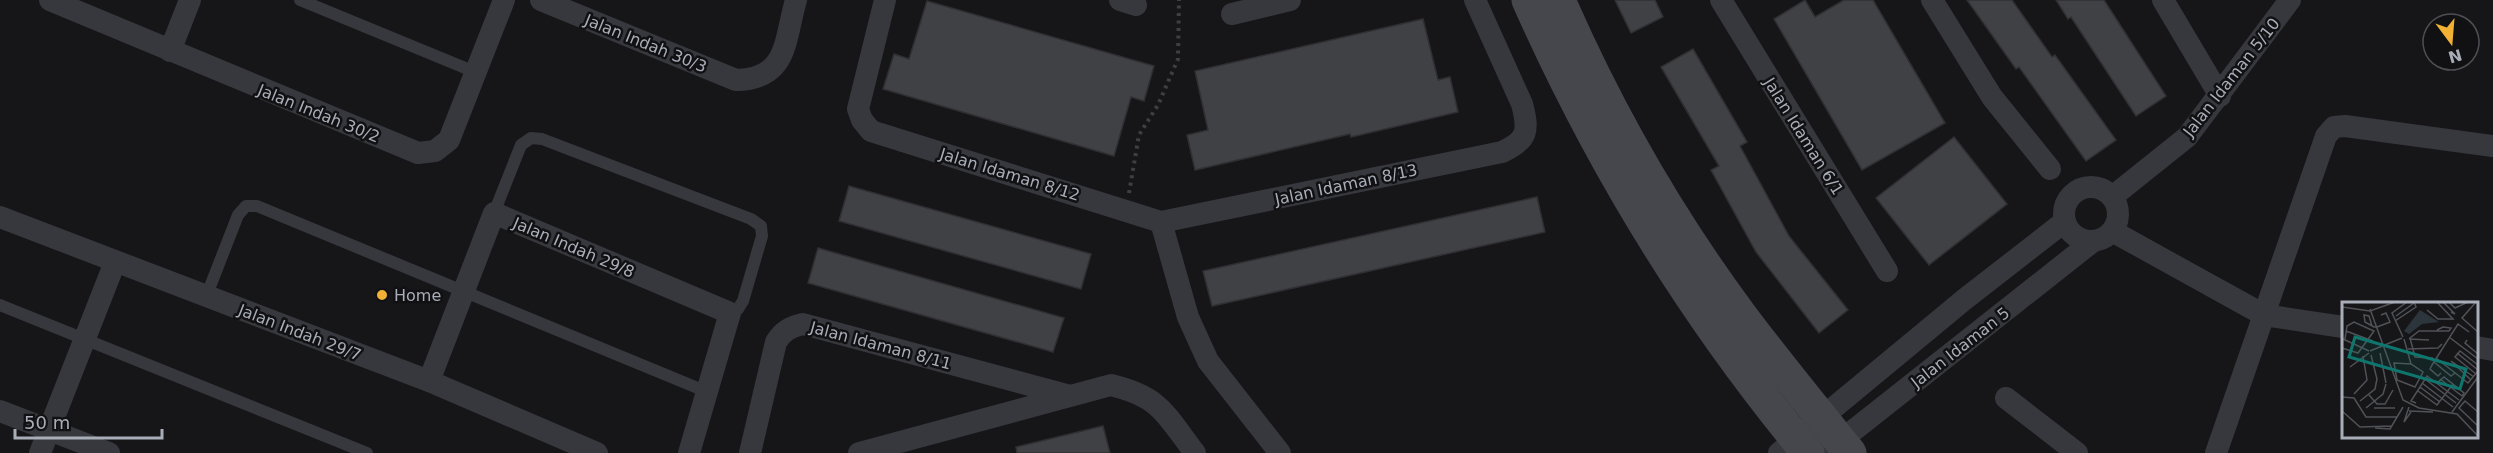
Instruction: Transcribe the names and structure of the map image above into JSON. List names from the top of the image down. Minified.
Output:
{"streets":{"street":["Jalan Indah 30/3","Jalan Idaman 5/10","Jalan Indah 30/2","Jalan Idaman 6/1","Jalan Idaman 8/12","Jalan Idaman 8/13","Jalan Indah 29/8","Jalan Indah 29/7","Jalan Idaman 8/11","Jalan Idaman 5"]},"crossings":[["Jalan Idaman 5/10","Jalan Idaman 5"],["Jalan Idaman 8/12","Jalan Idaman 8/13"],["Jalan Indah 29/8","Jalan Indah 29/7"]],"places":["Home"],"scale_bar":"50 m","north":"bottom"}
